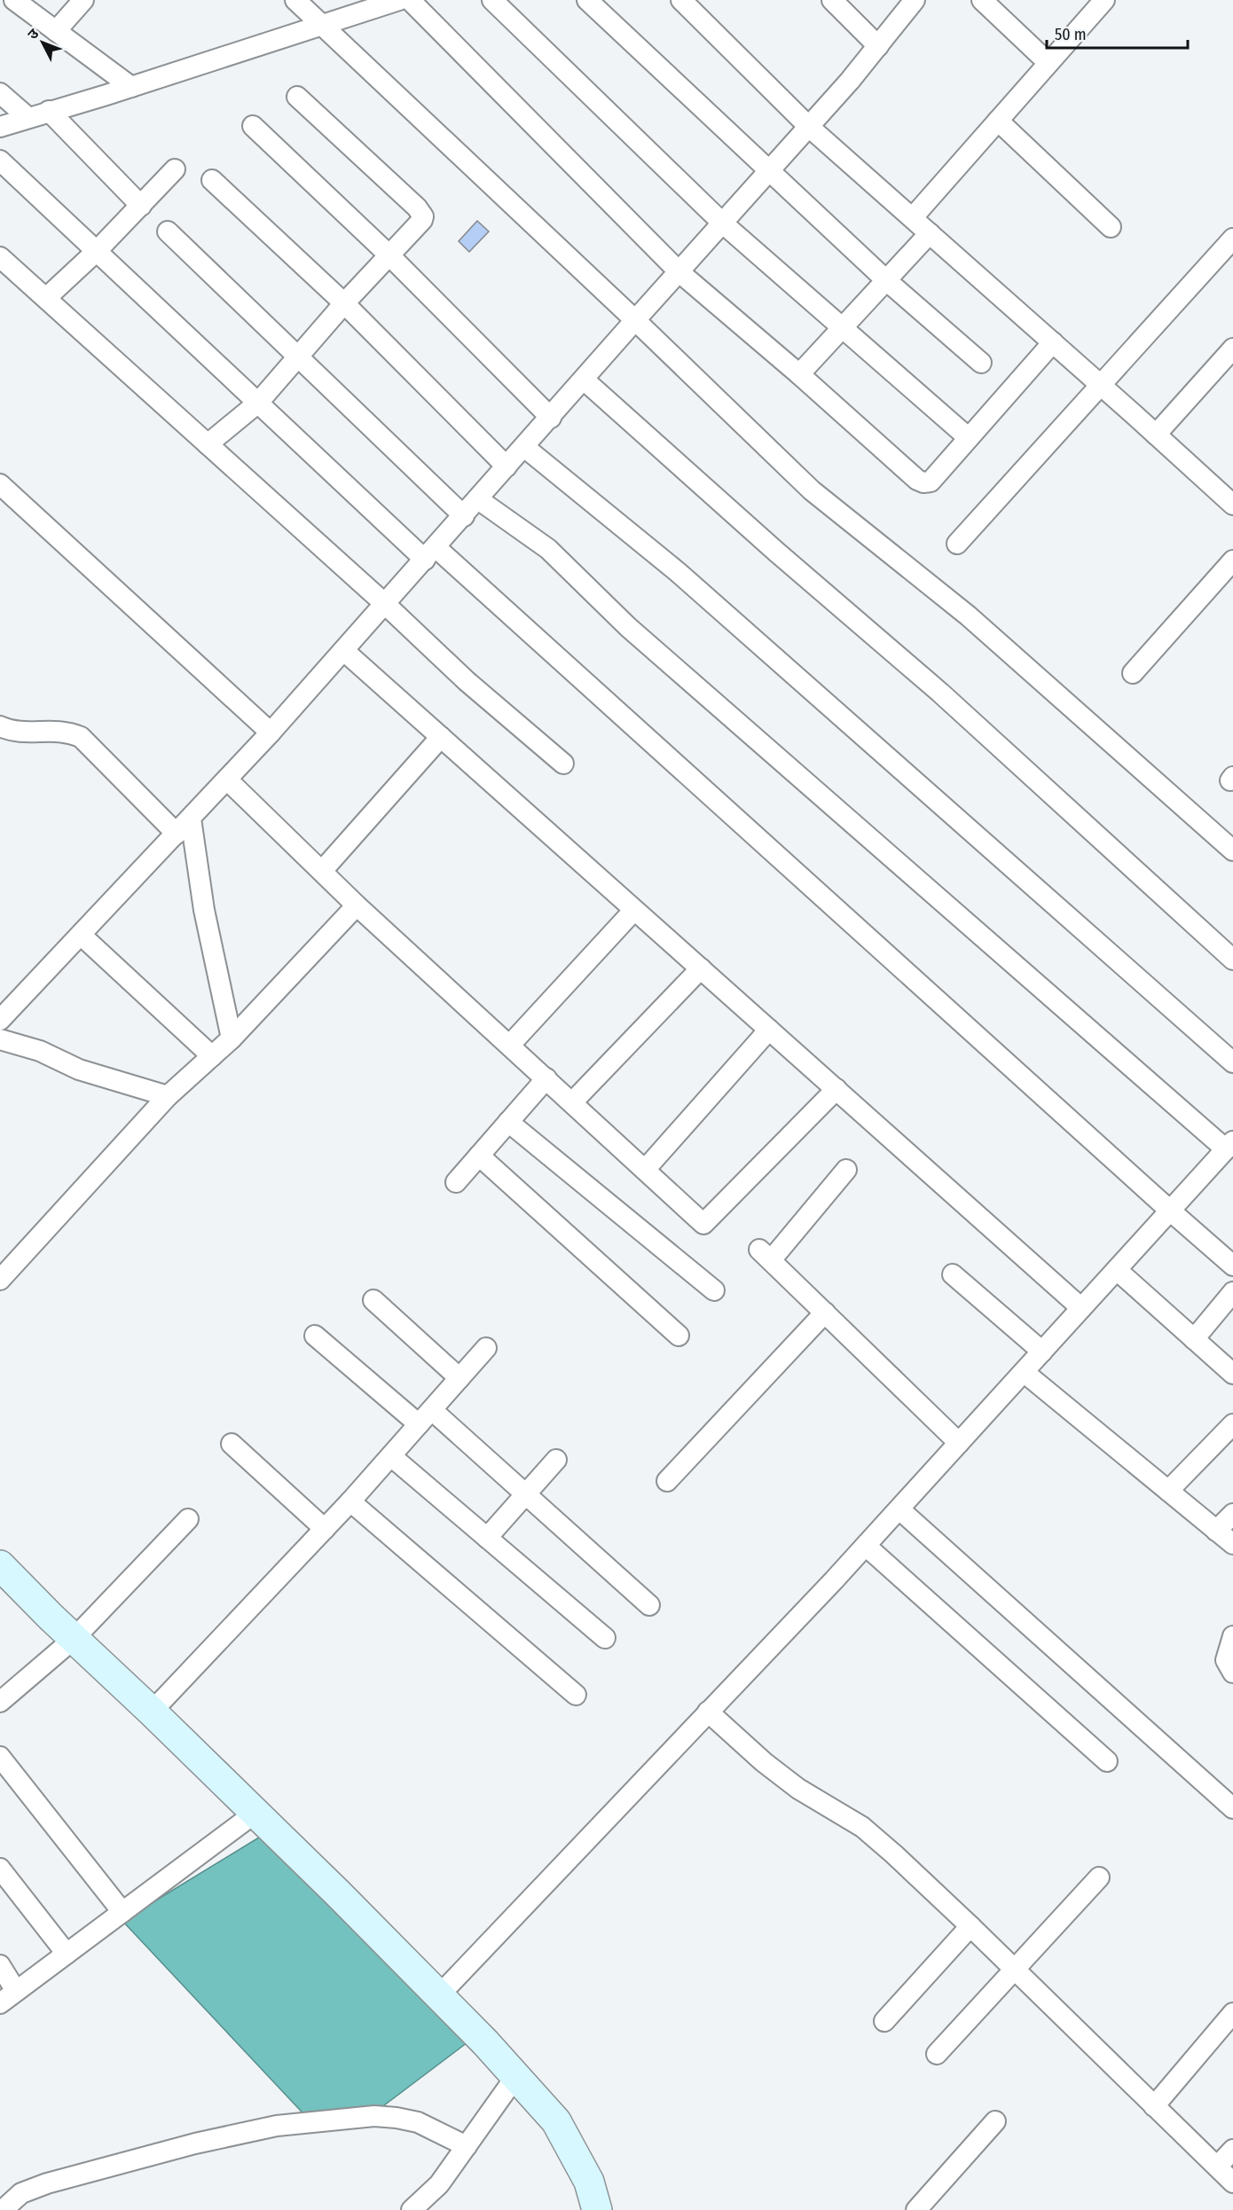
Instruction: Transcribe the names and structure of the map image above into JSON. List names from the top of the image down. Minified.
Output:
{"scale_bar":"50 m","north":"top left"}
